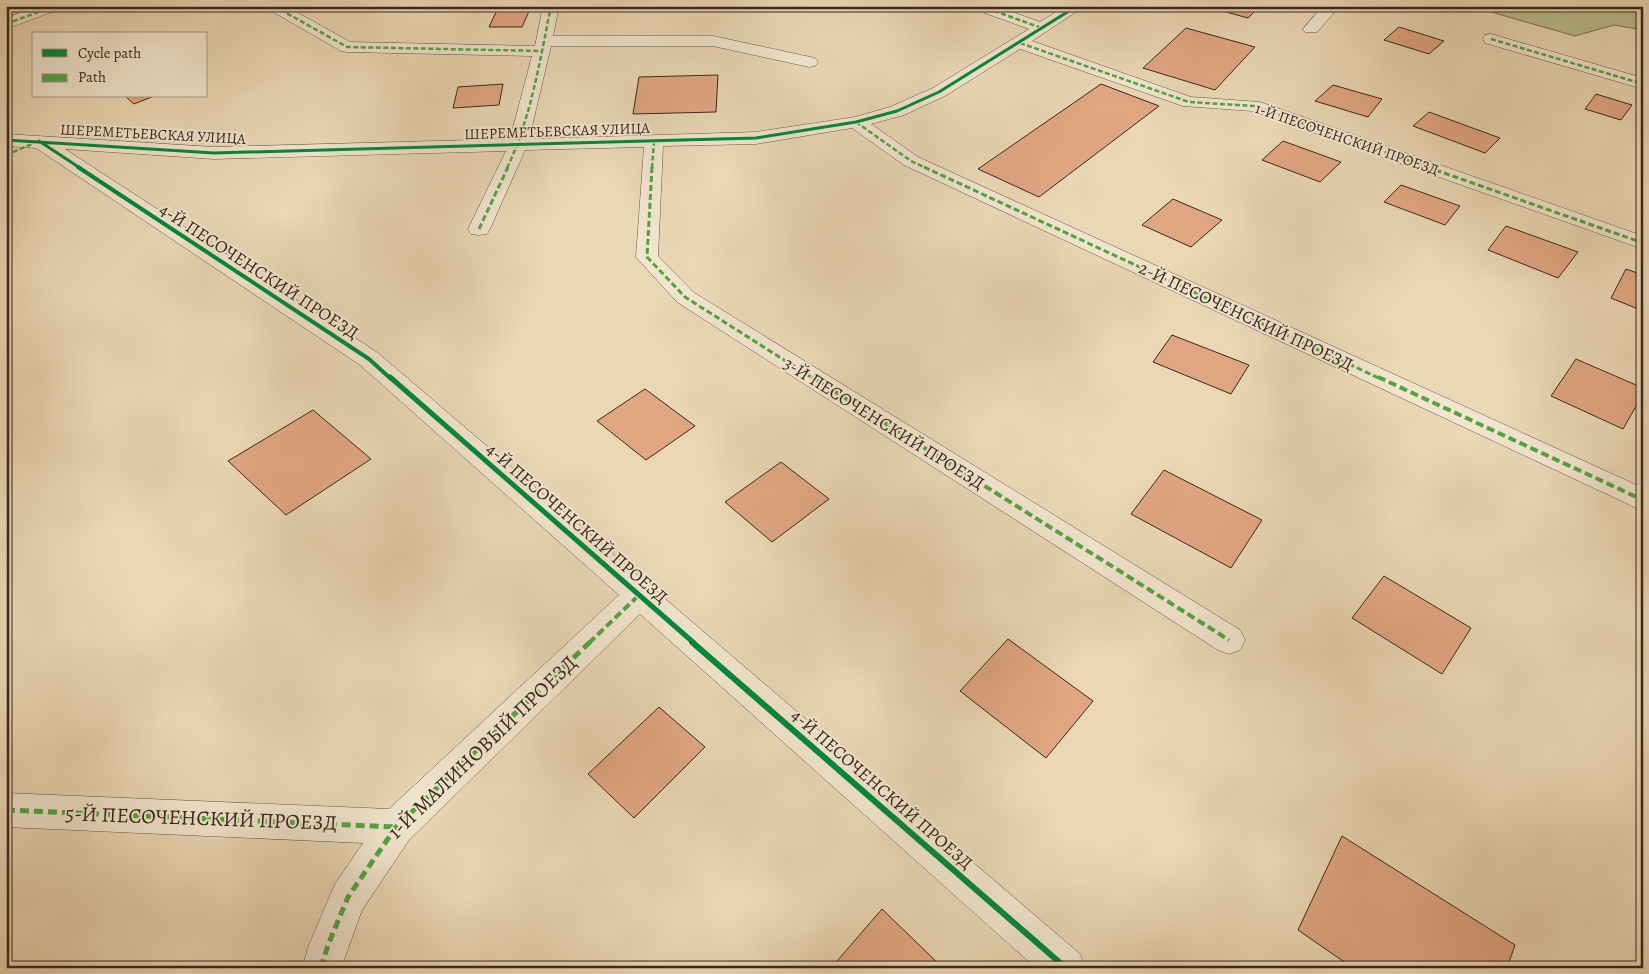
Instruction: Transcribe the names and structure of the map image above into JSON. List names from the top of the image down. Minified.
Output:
{"streets":{"street":["ШЕРЕМЕТЬЕВСКАЯ УЛИЦА","1-Й ПЕСОЧЕНСКИЙ ПРОЕЗД","4-Й ПЕСОЧЕНСКИЙ ПРОЕЗД","2-Й ПЕСОЧЕНСКИЙ ПРОЕЗД","3-Й ПЕСОЧЕНСКИЙ ПРОЕЗД","1-Й МАЛИНОВЫЙ ПРОЕЗД","5-Й ПЕСОЧЕНСКИЙ ПРОЕЗД"]},"crossings":[["ШЕРЕМЕТЬЕВСКАЯ УЛИЦА","1-Й ПЕСОЧЕНСКИЙ ПРОЕЗД"],["ШЕРЕМЕТЬЕВСКАЯ УЛИЦА","4-Й ПЕСОЧЕНСКИЙ ПРОЕЗД"],["ШЕРЕМЕТЬЕВСКАЯ УЛИЦА","2-Й ПЕСОЧЕНСКИЙ ПРОЕЗД"],["ШЕРЕМЕТЬЕВСКАЯ УЛИЦА","3-Й ПЕСОЧЕНСКИЙ ПРОЕЗД"],["4-Й ПЕСОЧЕНСКИЙ ПРОЕЗД","1-Й МАЛИНОВЫЙ ПРОЕЗД"],["1-Й МАЛИНОВЫЙ ПРОЕЗД","5-Й ПЕСОЧЕНСКИЙ ПРОЕЗД"]],"legend":["Cycle path","Path"]}
